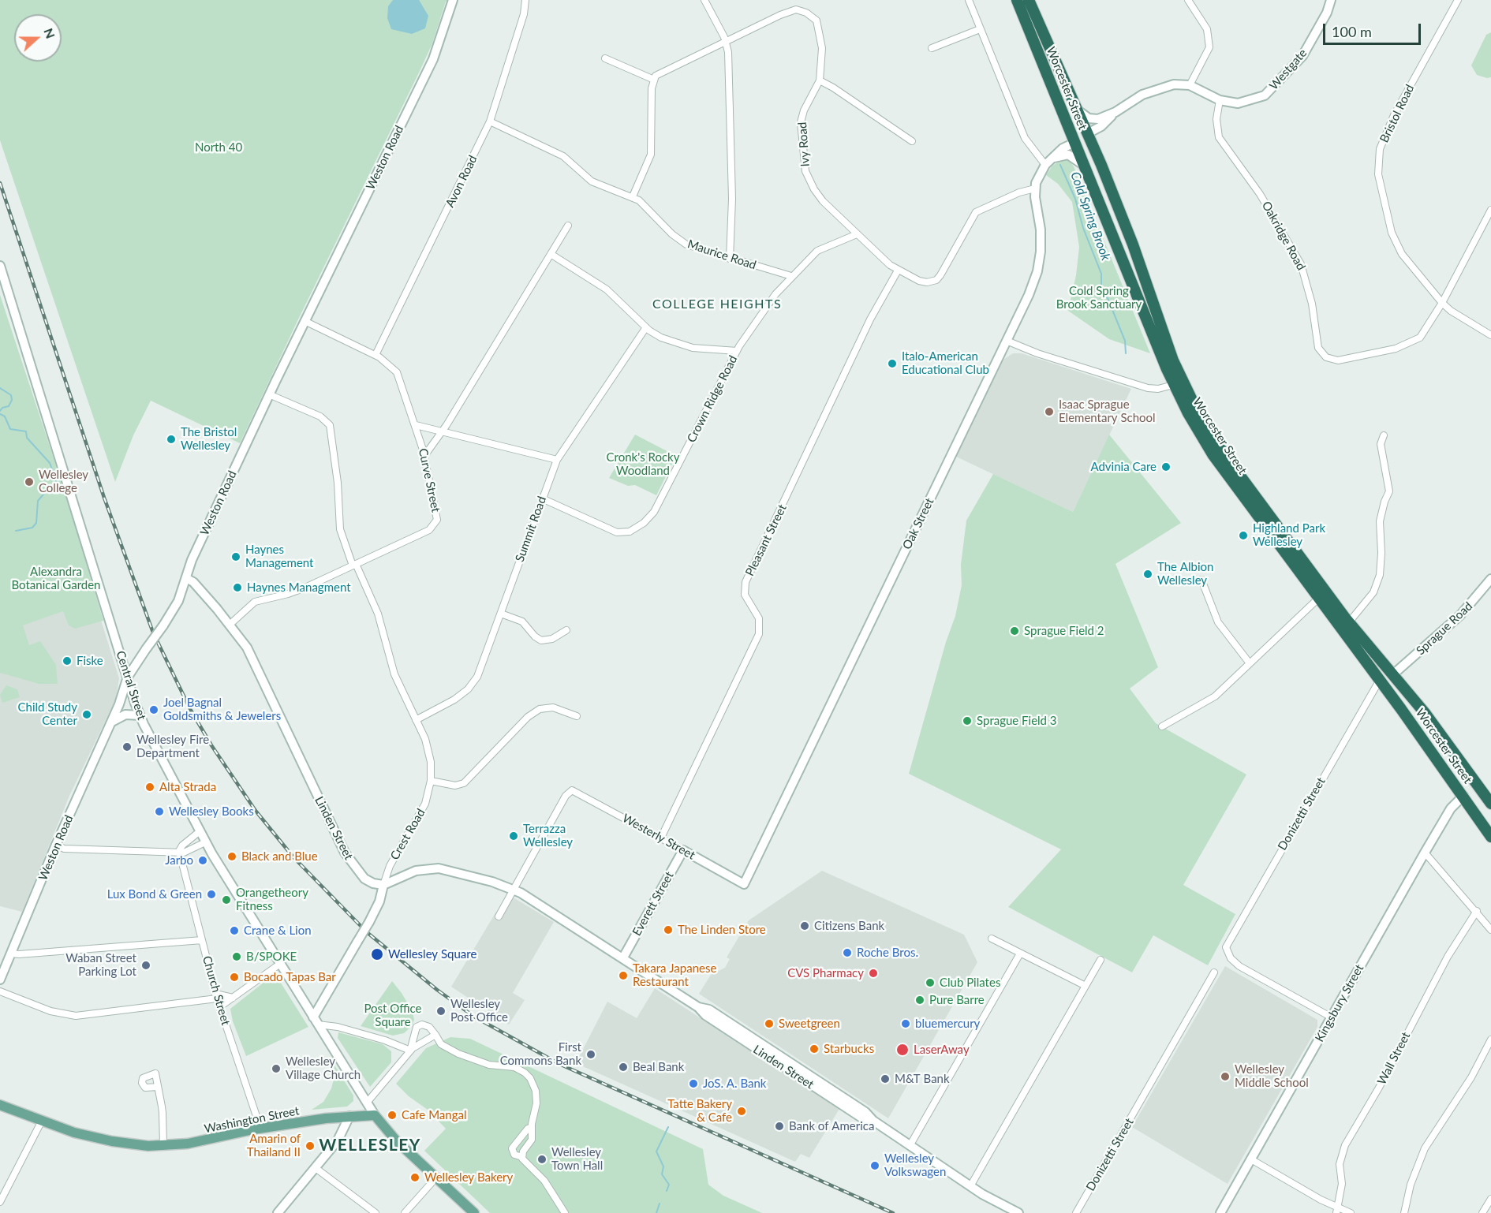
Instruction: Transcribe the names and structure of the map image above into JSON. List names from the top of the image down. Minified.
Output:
{"streets":{"highway":["Worcester Street"],"main road":["Washington Street"],"street":["Westgate","Bristol Road","Ivy Road","Weston Road","Avon Road","Oakridge Road","Maurice Road","Crown Ridge Road","Curve Street","Oak Street","Summit Road","Pleasant Street","Sprague Road","Central Street","Donizetti Street","Linden Street","Crest Road","Westerly Street","Everett Street","Church Street","Kingsbury Street","Wall Street"]},"crossings":[["Westgate","Oakridge Road"],["Worcester Street","Oak Street"],["Worcester Street","Sprague Road"],["Worcester Street","Donizetti Street"],["Worcester Street","Kingsbury Street"],["Bristol Road","Oakridge Road"],["Ivy Road","Crown Ridge Road"],["Ivy Road","Oak Street"],["Ivy Road","Pleasant Street"],["Weston Road","Curve Street"],["Weston Road","Central Street"],["Weston Road","Linden Street"],["Weston Road","Crest Road"],["Avon Road","Maurice Road"],["Avon Road","Curve Street"],["Maurice Road","Crown Ridge Road"],["Crown Ridge Road","Summit Road"],["Curve Street","Linden Street"],["Curve Street","Crest Road"],["Oak Street","Westerly Street"],["Summit Road","Crest Road"],["Pleasant Street","Westerly Street"],["Central Street","Crest Road"],["Central Street","Washington Street"],["Donizetti Street","Kingsbury Street"],["Linden Street","Crest Road"],["Linden Street","Westerly Street"],["Linden Street","Everett Street"],["Westerly Street","Everett Street"],["Church Street","Washington Street"]],"districts":["COLLEGE HEIGHTS","WELLESLEY"],"water":["Cold Spring Brook"],"parks":["North 40","Cold Spring Brook Sanctuary","Cronk's Rocky Woodland","Alexandra Botanical Garden","Post Office Square"],"places":["Italo-American Educational Club","Isaac Sprague Elementary School","The Bristol Wellesley","Advinia Care","Wellesley College","Highland Park Wellesley","Haynes Management","The Albion Wellesley","Haynes Managment","Sprague Field 2","Fiske","Joel Bagnal Goldsmiths & Jewelers","Child Study Center","Sprague Field 3","Wellesley Fire Department","Alta Strada","Wellesley Books","Terrazza Wellesley","Black and Blue","Jarbo","Lux Bond & Green","Orangetheory Fitness","Citizens Bank","The Linden Store","Crane & Lion","Roche Bros.","Wellesley Square","B/SPOKE","Waban Street Parking Lot","CVS Pharmacy","Takara Japanese Restaurant","Bocado Tapas Bar","Club Pilates","Pure Barre","Wellesley Post Office","Sweetgreen","bluemercury","Starbucks","LaserAway","First Commons Bank","Beal Bank","Wellesley Village Church","Wellesley Middle School","M&T Bank","JoS. A. Bank","Tatte Bakery & Cafe","Cafe Mangal","Bank of America","Amarin of Thailand II","Wellesley Town Hall","Wellesley Volkswagen","Wellesley Bakery"],"scale_bar":"100 m","north":"right"}
